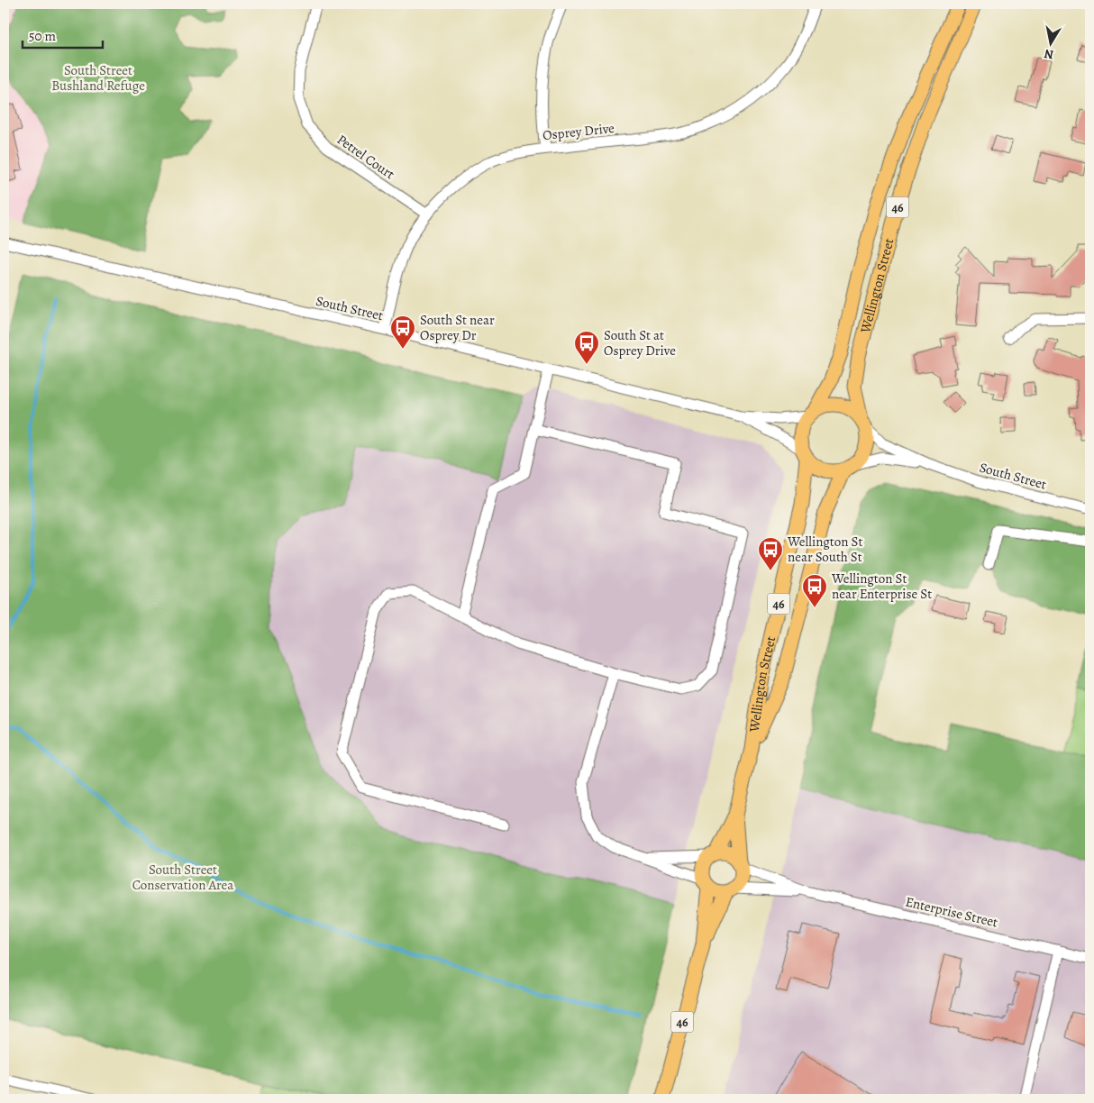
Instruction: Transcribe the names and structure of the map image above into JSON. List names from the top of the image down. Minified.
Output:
{"streets":{"main road":["46","Wellington Street"],"street":["Osprey Drive","Petrel Court","South Street","Enterprise Street"]},"crossings":[["Osprey Drive","Petrel Court"],["Osprey Drive","South Street"],["46","Wellington Street"],["46","Enterprise Street"],["Wellington Street","South Street"],["Wellington Street","Enterprise Street"]],"parks":["South Street Bushland Refuge","South Street Conservation Area"],"places":{"bus stop":["South St near Osprey Dr","South St at Osprey Drive","Wellington St near South St","Wellington St near Enterprise St"]},"scale_bar":"50 m","north":"bottom"}
